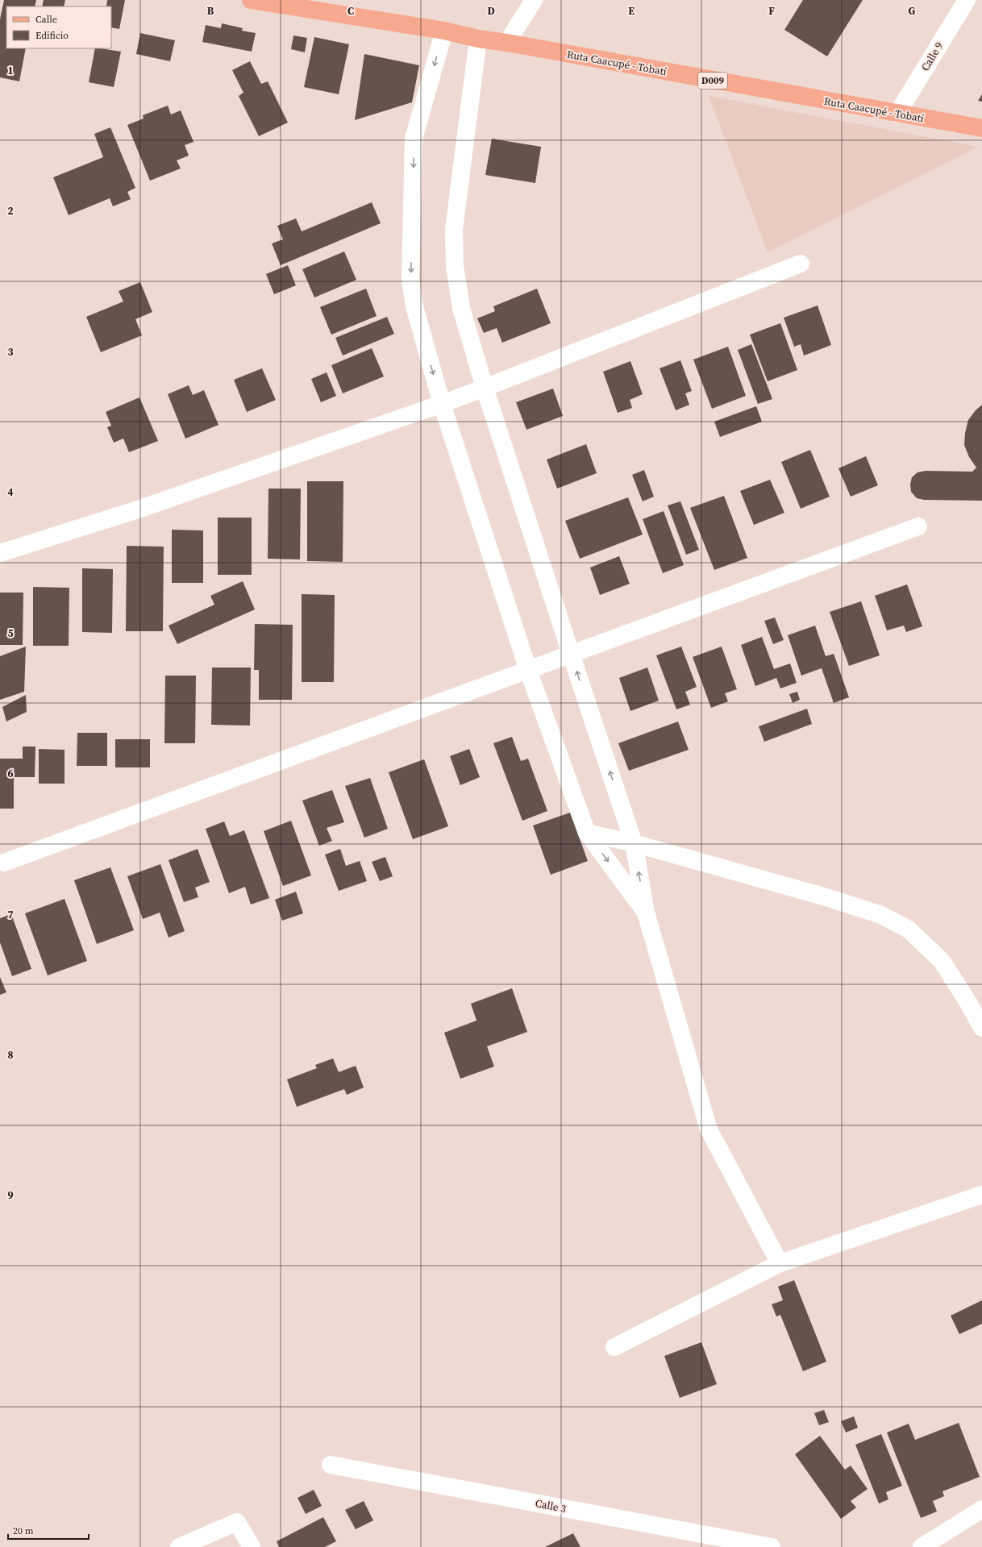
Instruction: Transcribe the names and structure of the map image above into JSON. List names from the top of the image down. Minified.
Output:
{"streets":{"main road":["Ruta Caacupé - Tobatí","D009"],"street":["Calle 9","Calle 3"]},"crossings":[["Calle 9","Ruta Caacupé - Tobatí"]],"legend":["Calle","Edificio"],"scale_bar":"20 m","grid":{"columns":["B","C","D","E","F","G"],"rows":["1","2","3","4","5","6","7","8","9"]}}
